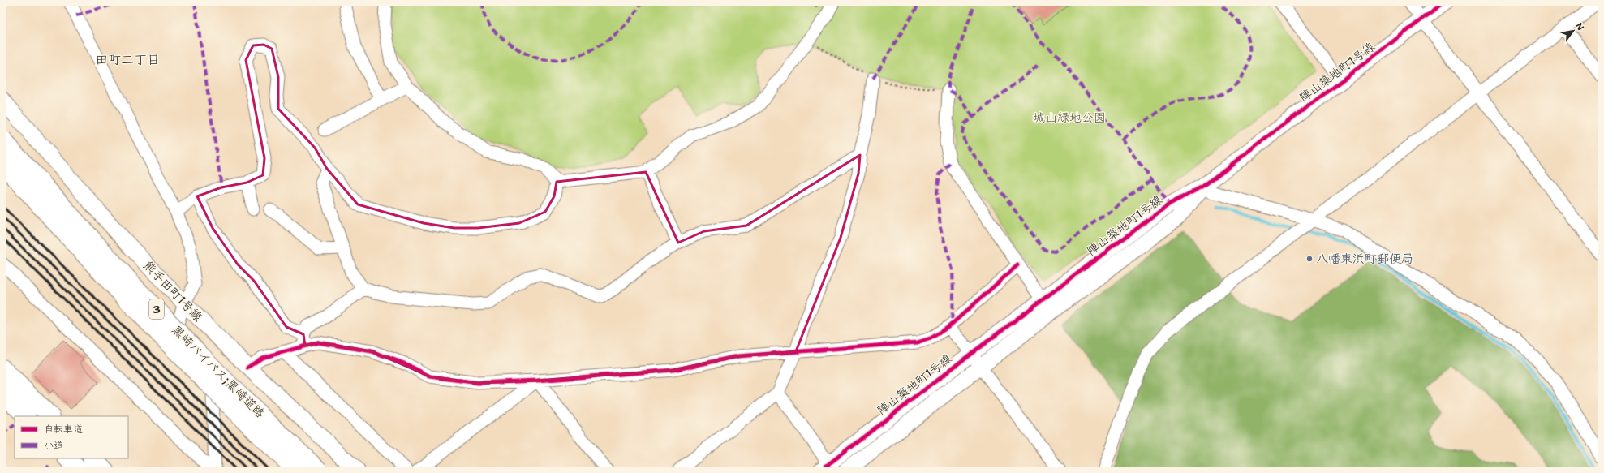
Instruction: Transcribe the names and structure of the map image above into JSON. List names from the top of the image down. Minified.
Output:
{"streets":{"highway":["3","黒崎バイパス;黒崎道路"],"street":["陣山築地町1号線","熊手田町1号線"]},"districts":["田町二丁目"],"parks":["城山緑地公園"],"places":["八幡東浜町郵便局"],"legend":["自転車道","小道"],"north":"top right"}
